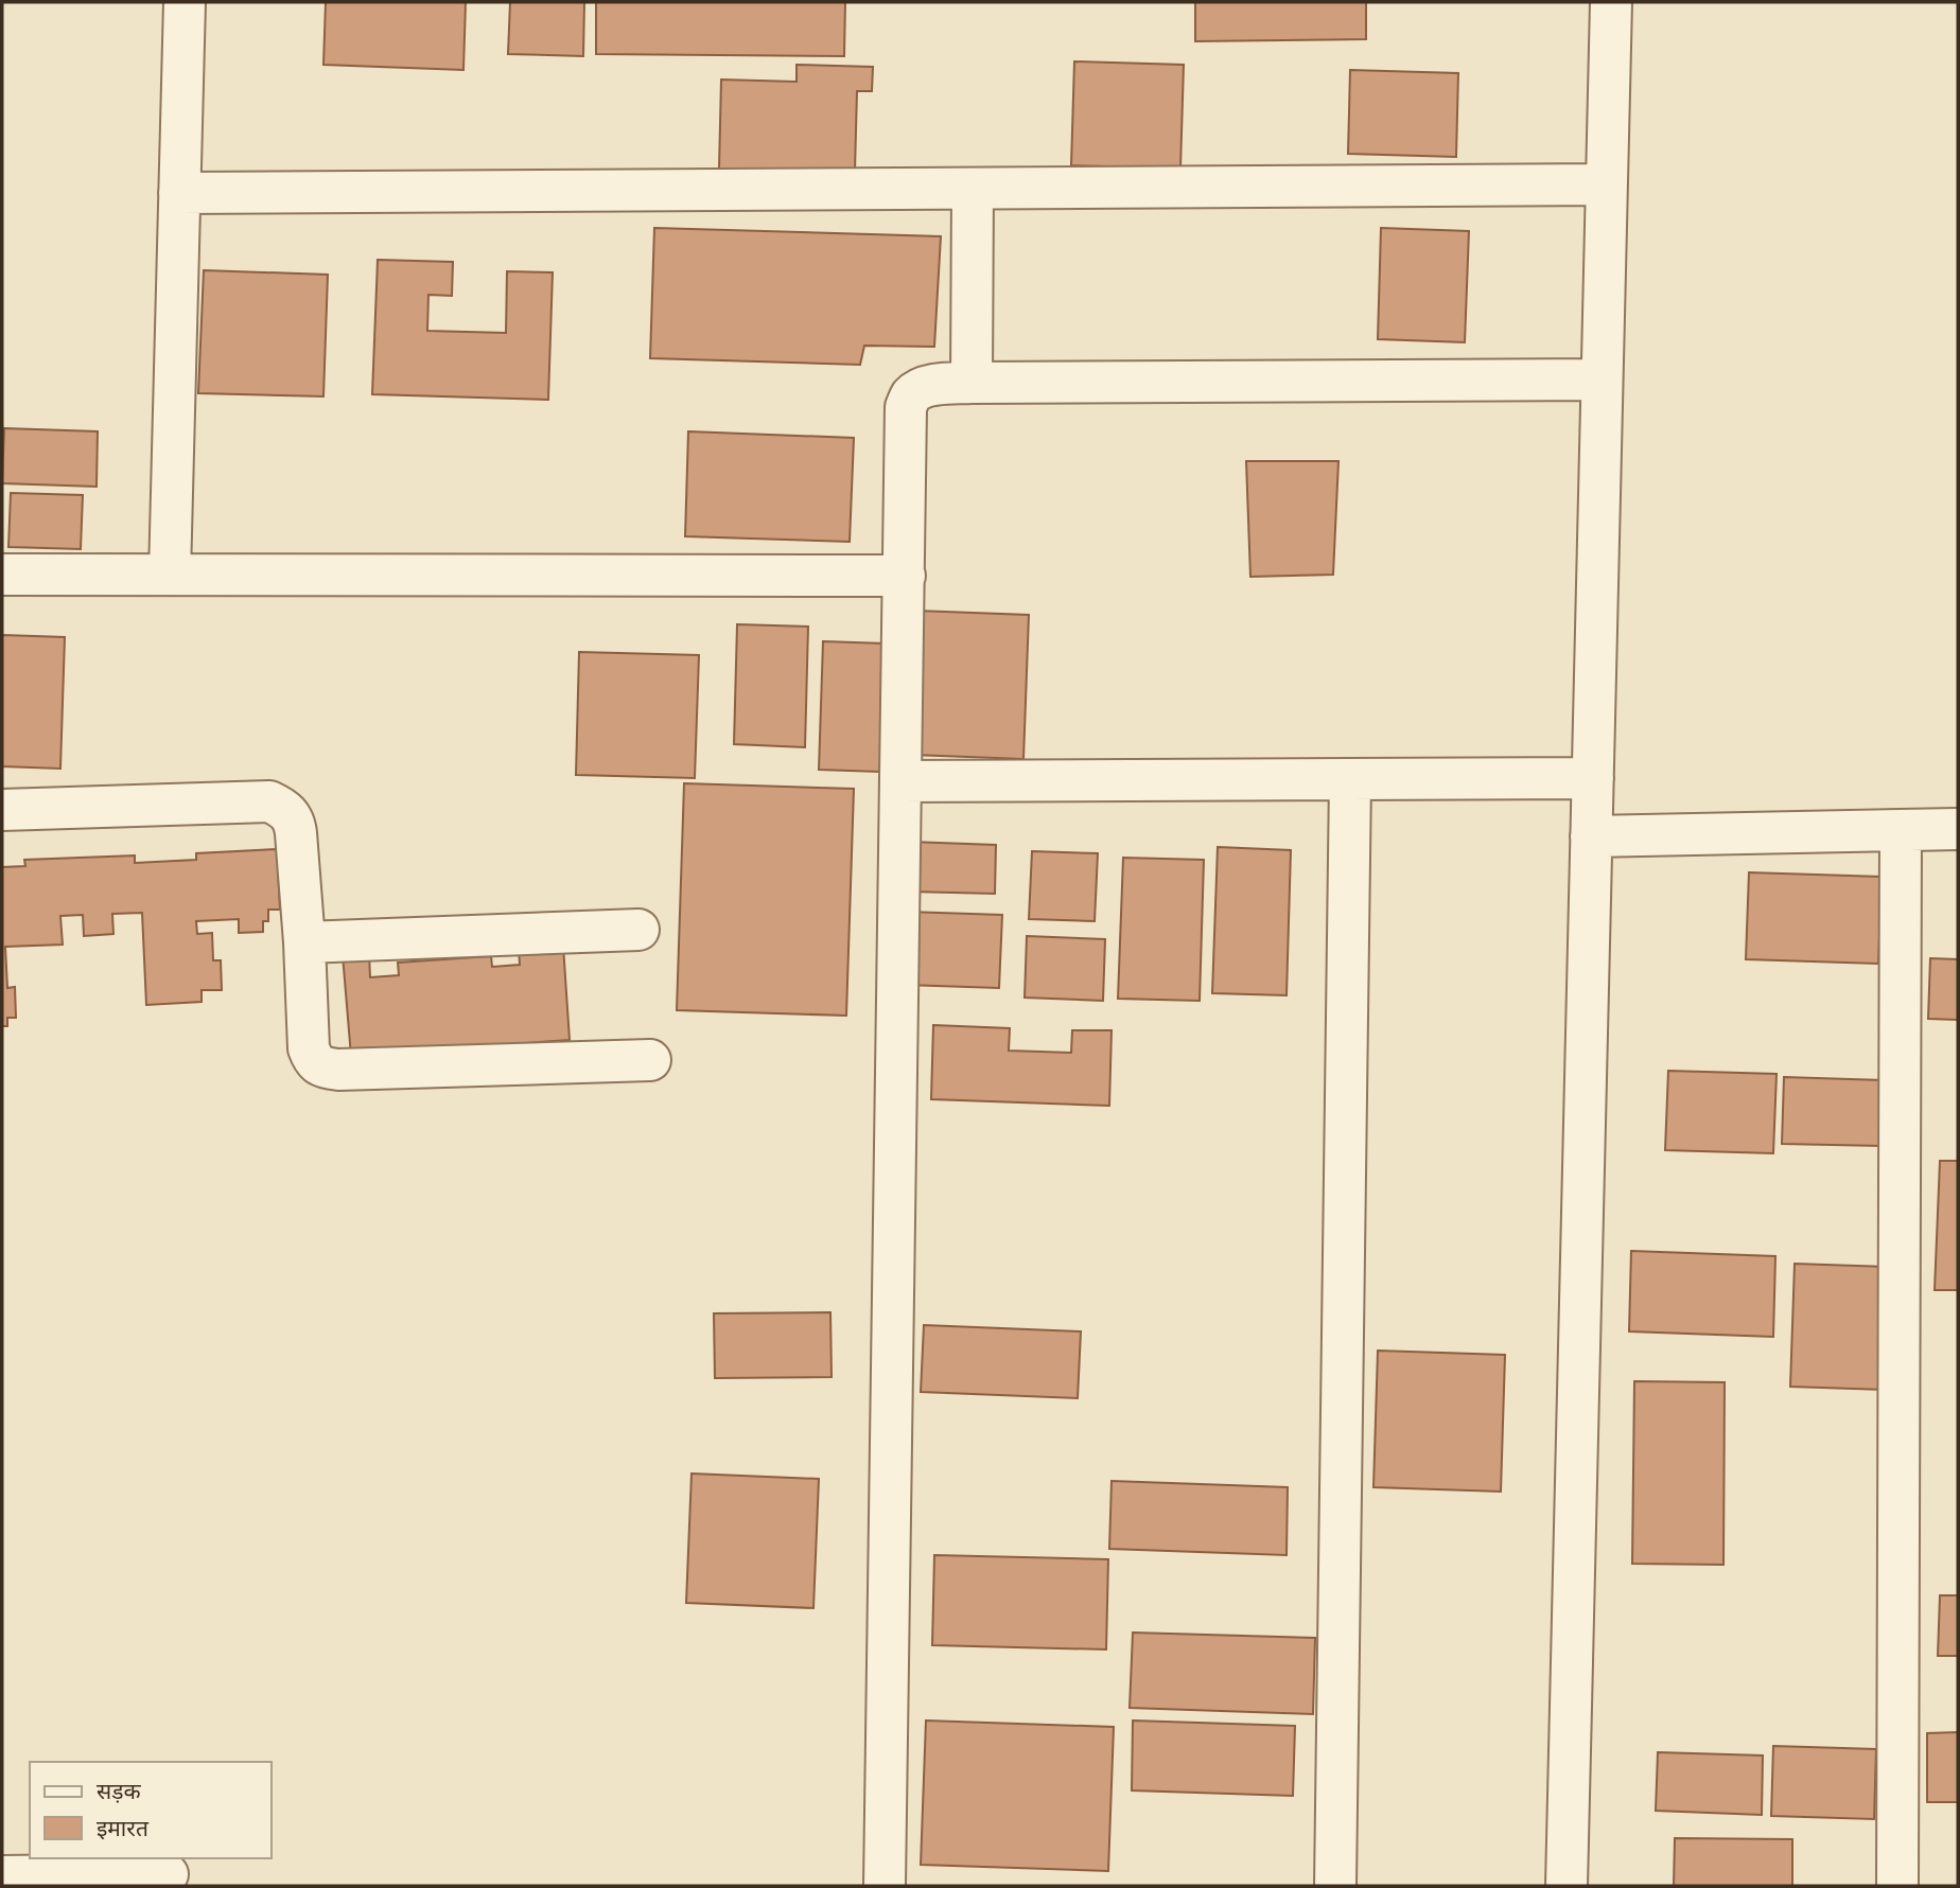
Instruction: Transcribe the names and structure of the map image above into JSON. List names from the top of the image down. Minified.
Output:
{"legend":["सड़क","इमारत"]}
